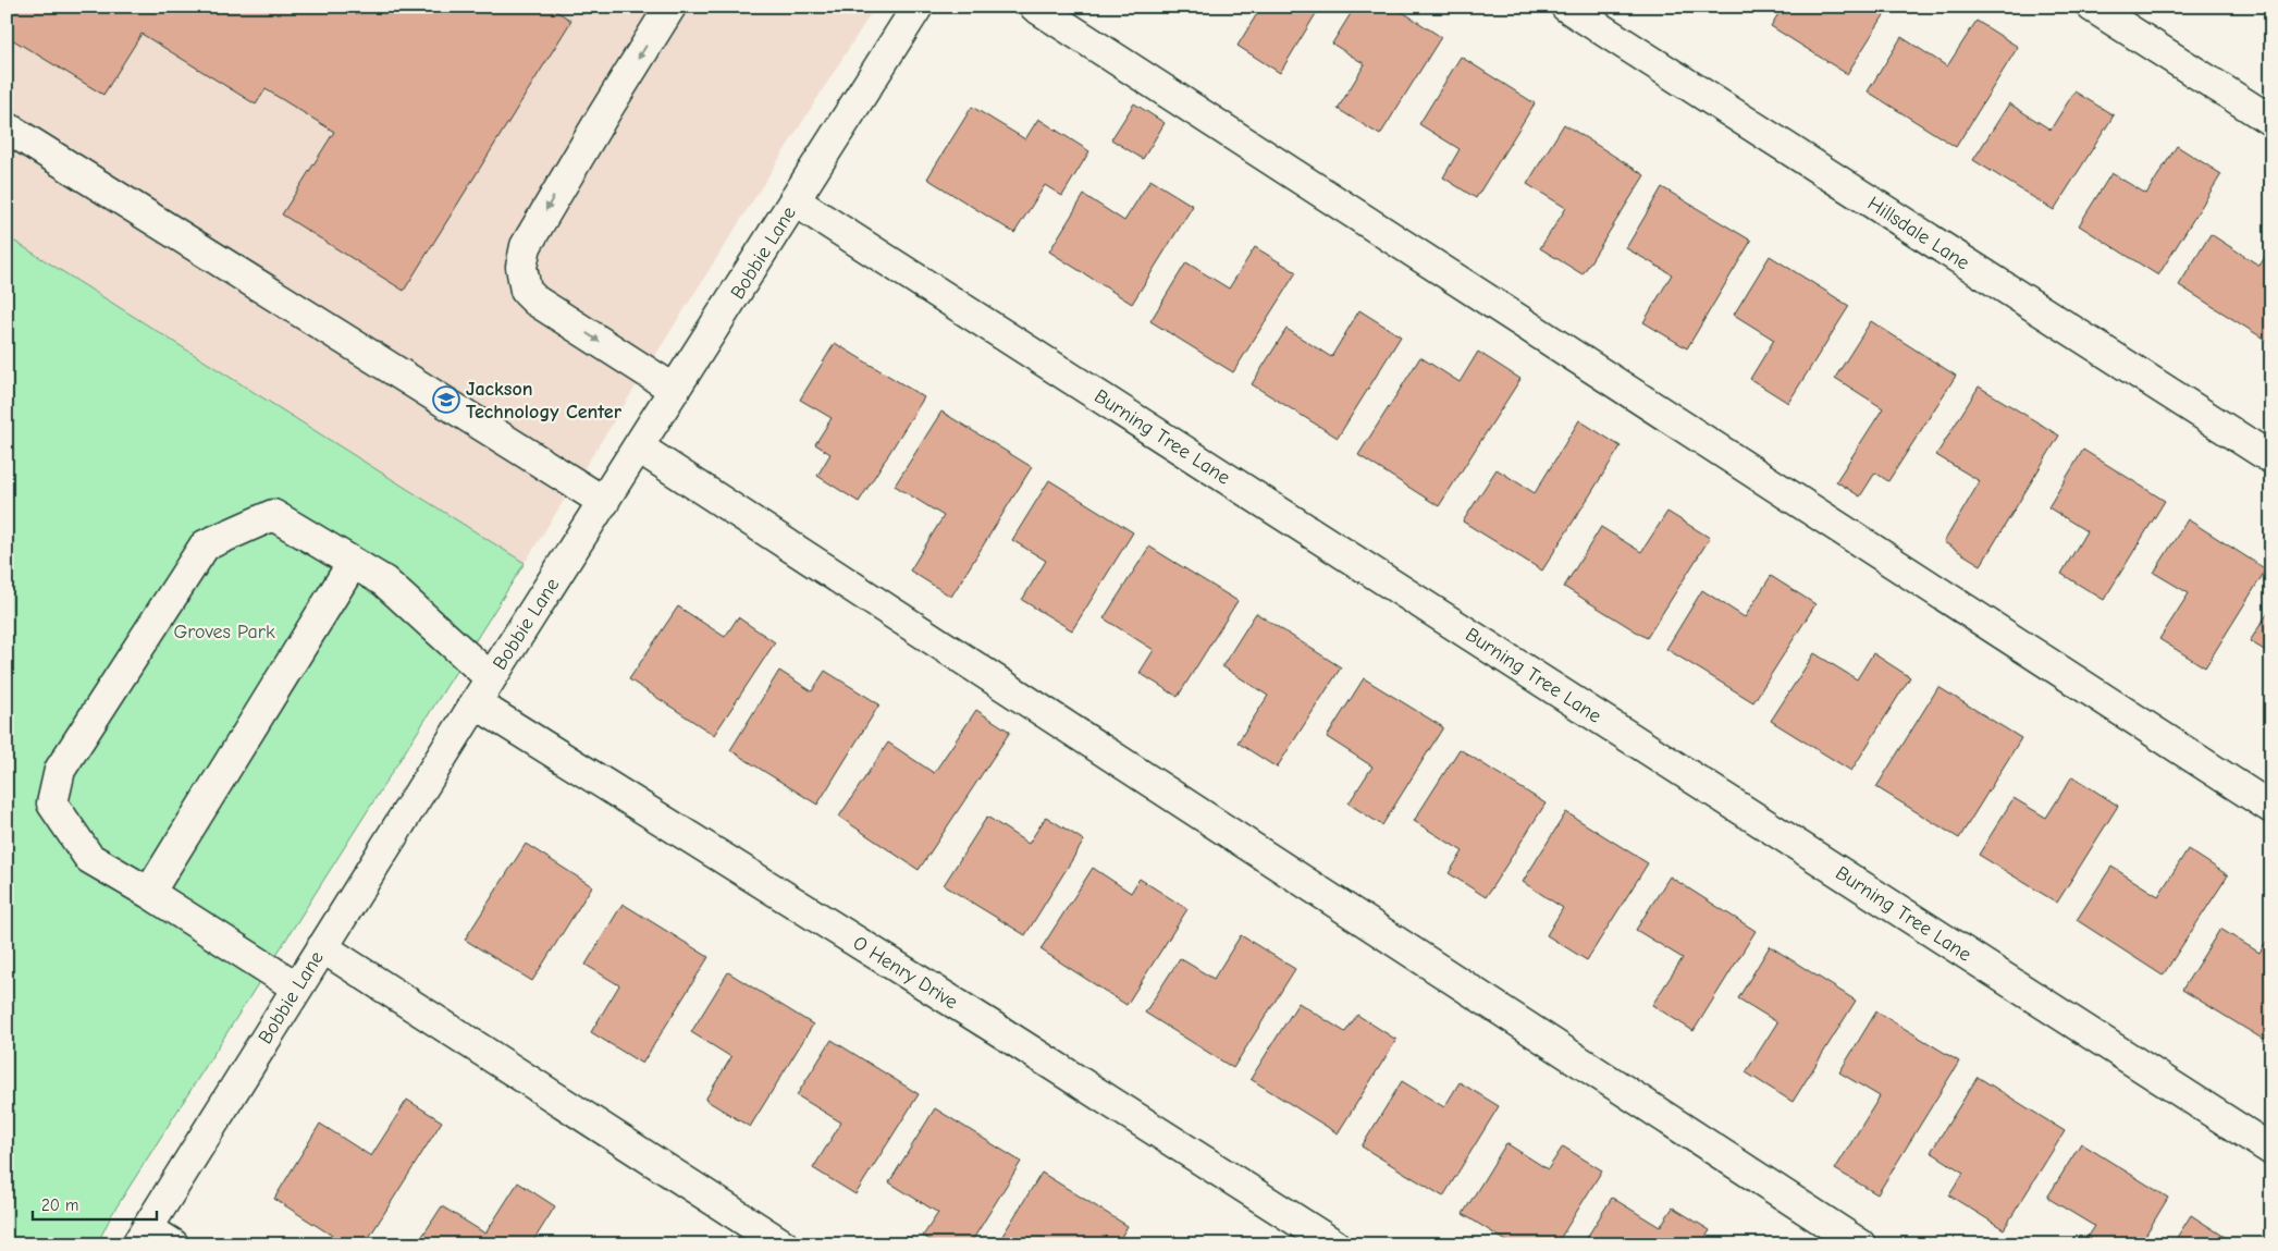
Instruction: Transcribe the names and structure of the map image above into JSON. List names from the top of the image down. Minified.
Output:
{"streets":{"street":["Hillsdale Lane","Bobbie Lane","Burning Tree Lane","O Henry Drive"]},"crossings":[["Bobbie Lane","Burning Tree Lane"],["Bobbie Lane","O Henry Drive"]],"parks":["Groves Park"],"places":{"school or university":["Jackson Technology Center"]},"scale_bar":"20 m"}
